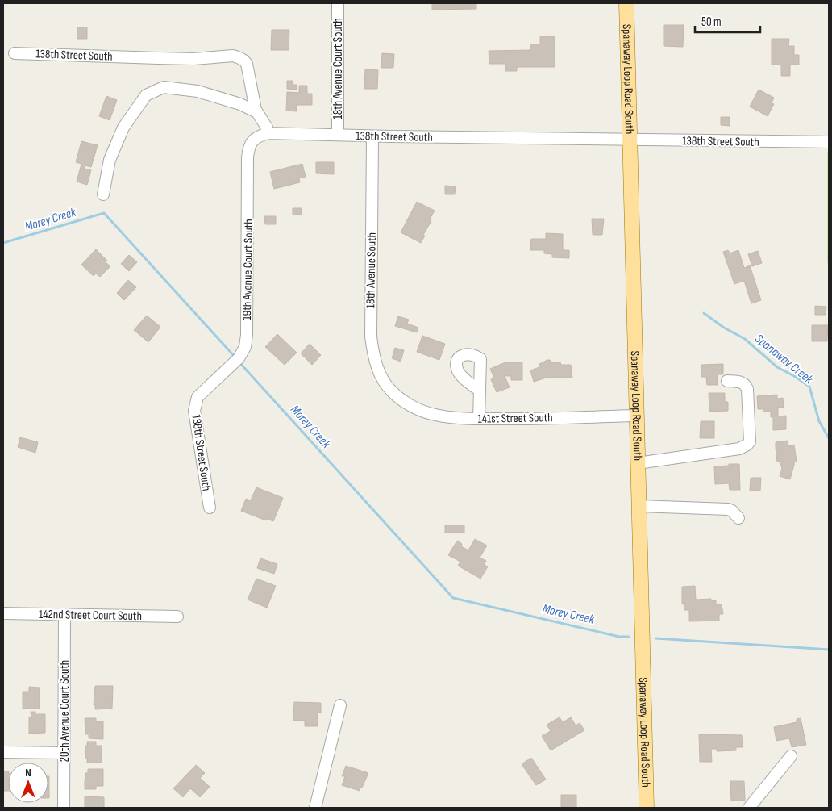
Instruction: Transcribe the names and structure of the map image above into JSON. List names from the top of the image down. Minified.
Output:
{"streets":{"main road":["Spanaway Loop Road South"],"street":["138th Street South","18th Avenue Court South","19th Avenue Court South","18th Avenue South","141st Street South","142nd Street Court South","20th Avenue Court South"]},"crossings":[["138th Street South","18th Avenue Court South"],["138th Street South","Spanaway Loop Road South"],["138th Street South","19th Avenue Court South"],["138th Street South","18th Avenue South"],["Spanaway Loop Road South","141st Street South"],["18th Avenue South","141st Street South"],["142nd Street Court South","20th Avenue Court South"]],"water":["Morey Creek","Spanaway Creek"],"scale_bar":"50 m","north":"top"}
